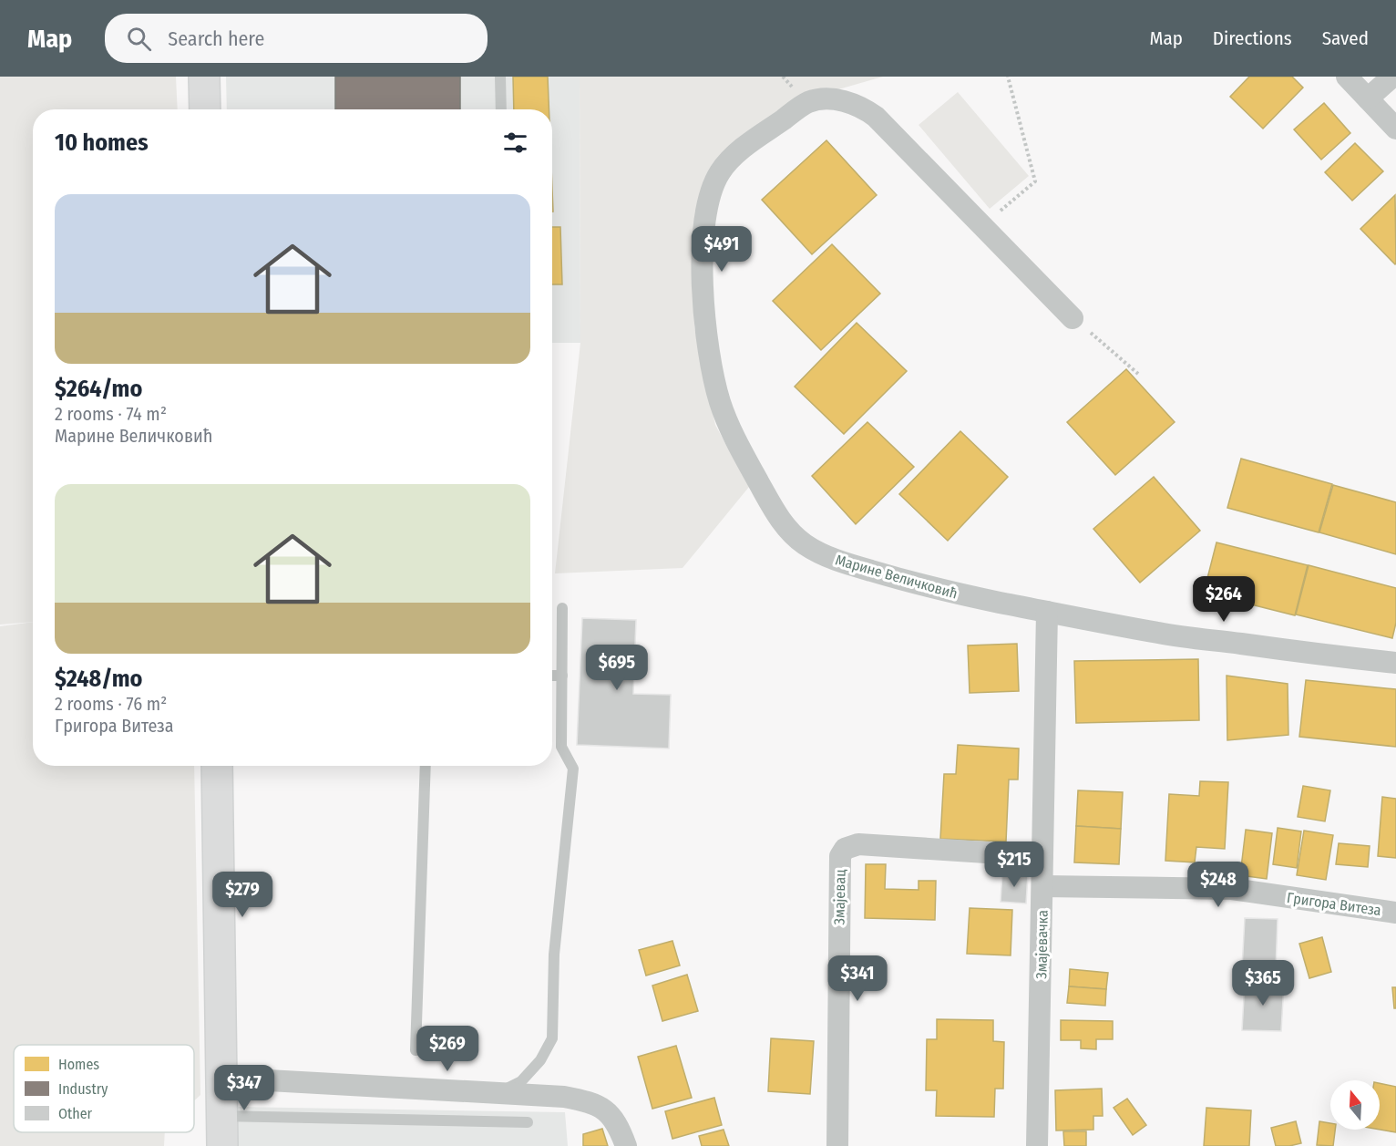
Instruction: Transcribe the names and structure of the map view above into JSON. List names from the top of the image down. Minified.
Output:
{"streets":{"street":["Марине Величковић","Змајевац","Григора Витеза","Змајевачка"]},"crossings":[["Марине Величковић","Змајевачка"],["Змајевац","Змајевачка"],["Григора Витеза","Змајевачка"]],"legend":["Homes","Industry","Other"],"north":"top","page":{"header":"Map","search":"Search here","nav":["Map","Directions","Saved"],"heading":"10 homes","list":[{"name":"$264/mo","note":"2 rooms · 74 m² · Марине Величковић"},{"name":"$248/mo","note":"2 rooms · 76 m² · Григора Витеза"}],"price":["$491","$264","$695","$215","$248","$279","$341","$365","$269","$347"]}}
